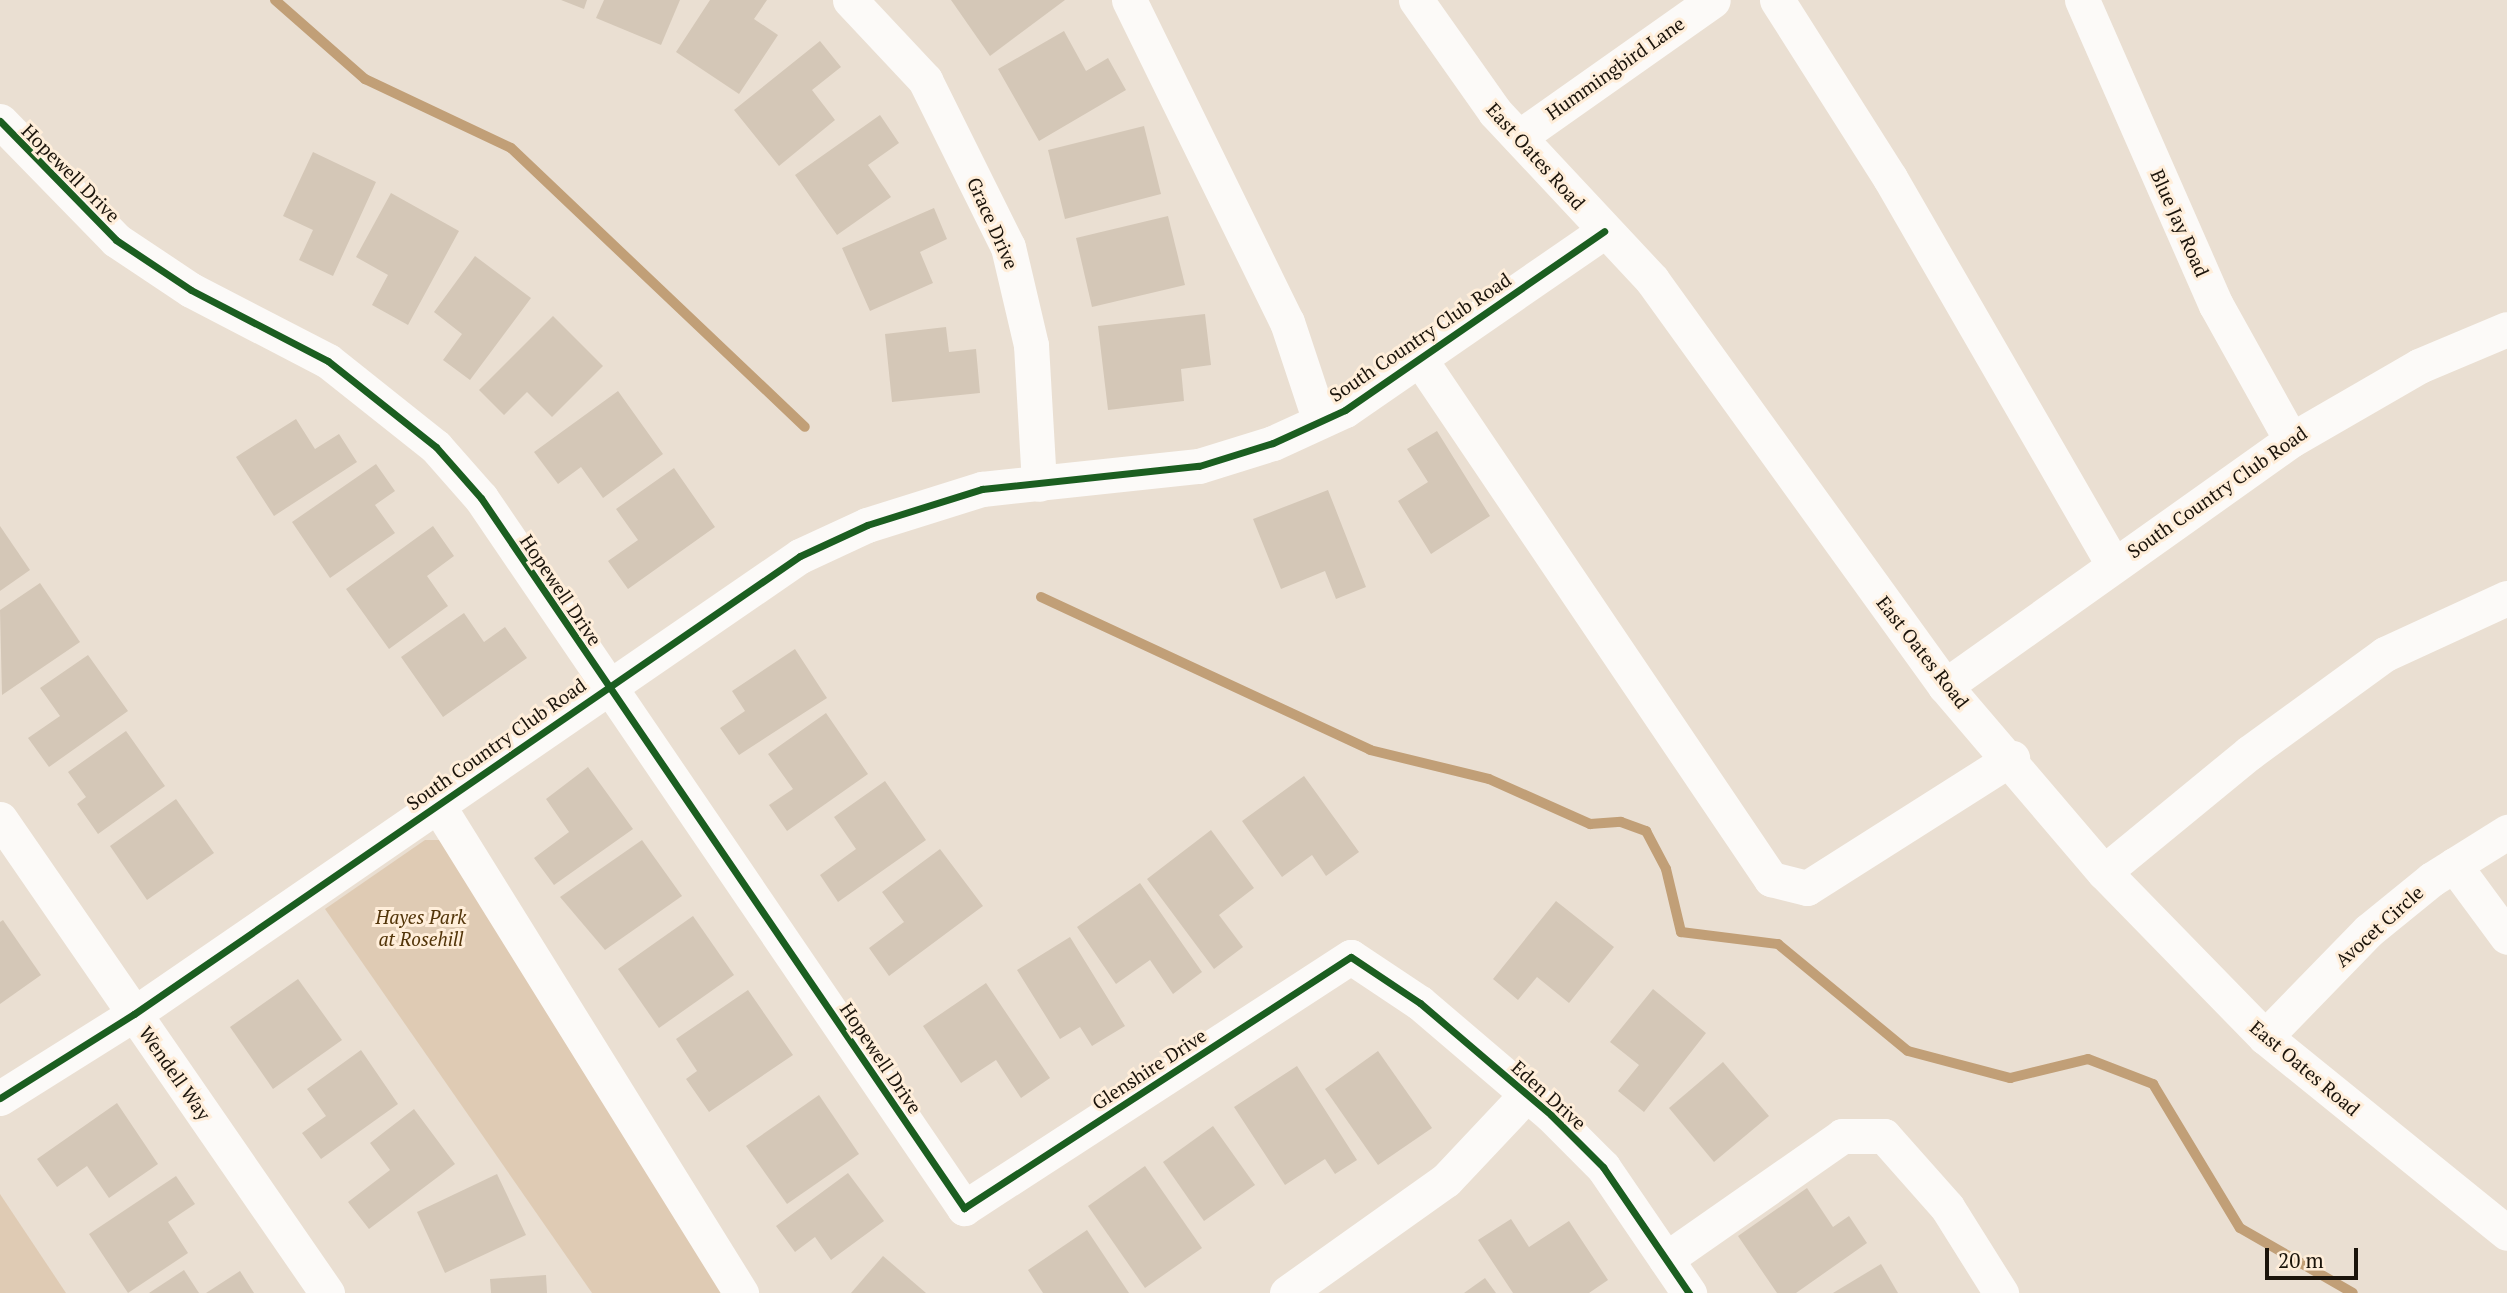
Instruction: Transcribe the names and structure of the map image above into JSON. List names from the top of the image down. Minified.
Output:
{"streets":{"street":["Hummingbird Lane","East Oates Road","Hopewell Drive","Grace Drive","Blue Jay Road","South Country Club Road","Avocet Circle","Glenshire Drive","Wendell Way","Eden Drive"]},"crossings":[["Hummingbird Lane","East Oates Road"],["East Oates Road","South Country Club Road"],["East Oates Road","Avocet Circle"],["Hopewell Drive","South Country Club Road"],["Hopewell Drive","Glenshire Drive"],["Grace Drive","South Country Club Road"],["Blue Jay Road","South Country Club Road"],["South Country Club Road","Wendell Way"],["Glenshire Drive","Eden Drive"]],"parks":["Hayes Park at Rosehill"],"scale_bar":"20 m"}
